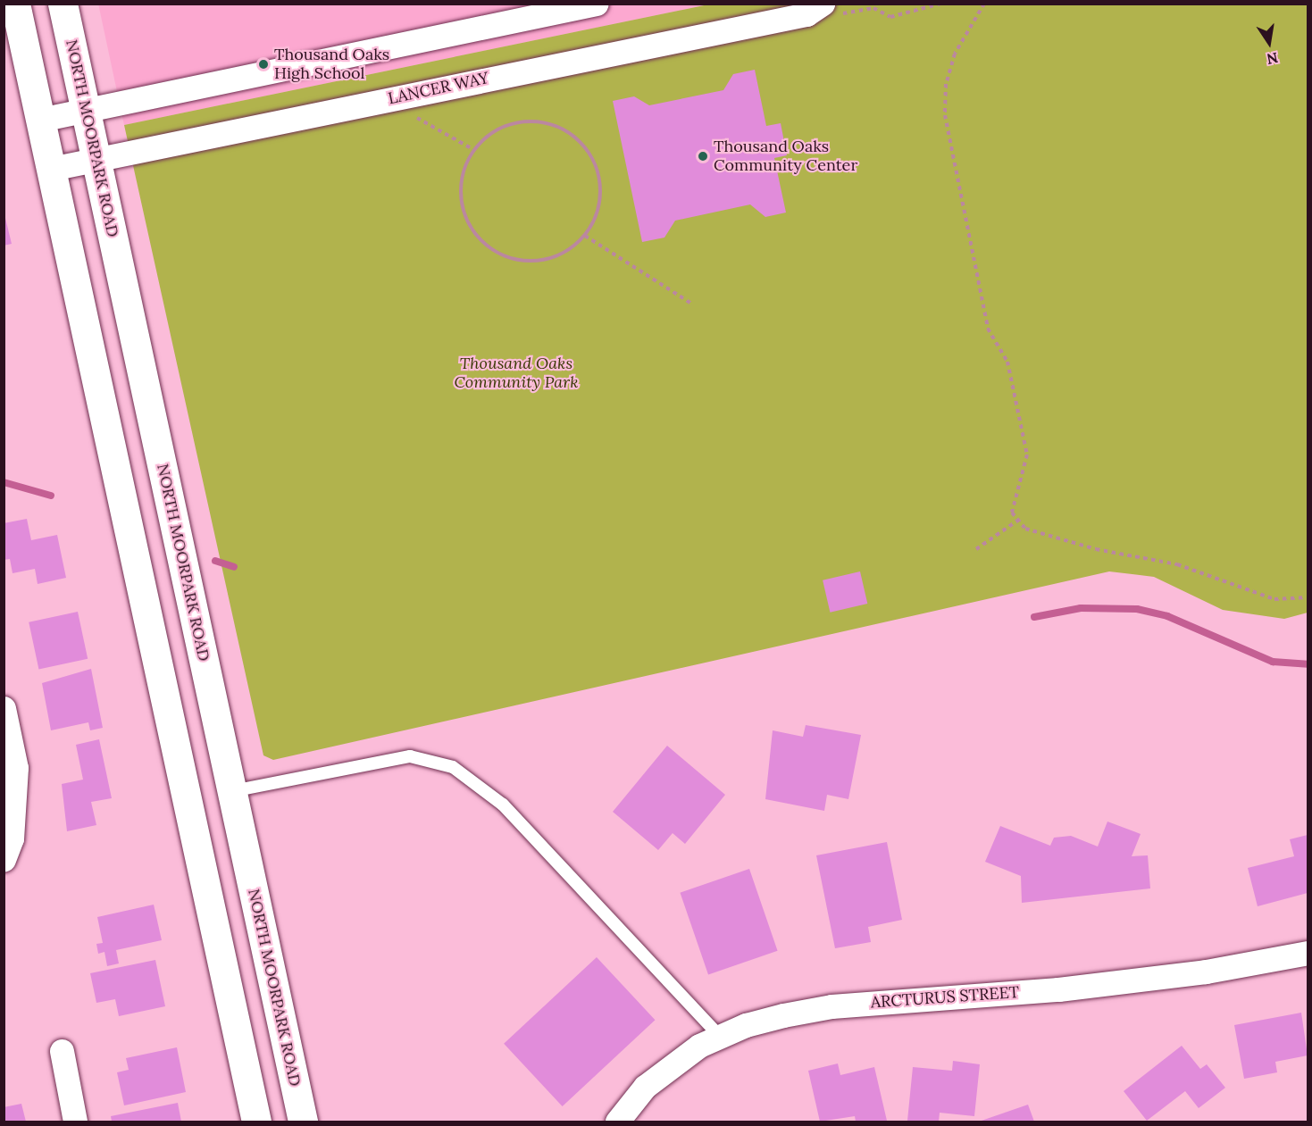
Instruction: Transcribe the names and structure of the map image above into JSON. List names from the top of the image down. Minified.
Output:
{"streets":{"main road":["NORTH MOORPARK ROAD"],"street":["LANCER WAY","ARCTURUS STREET"]},"crossings":[["LANCER WAY","NORTH MOORPARK ROAD"]],"parks":["Thousand Oaks Community Park"],"places":["Thousand Oaks High School","Thousand Oaks Community Center"],"north":"bottom"}
